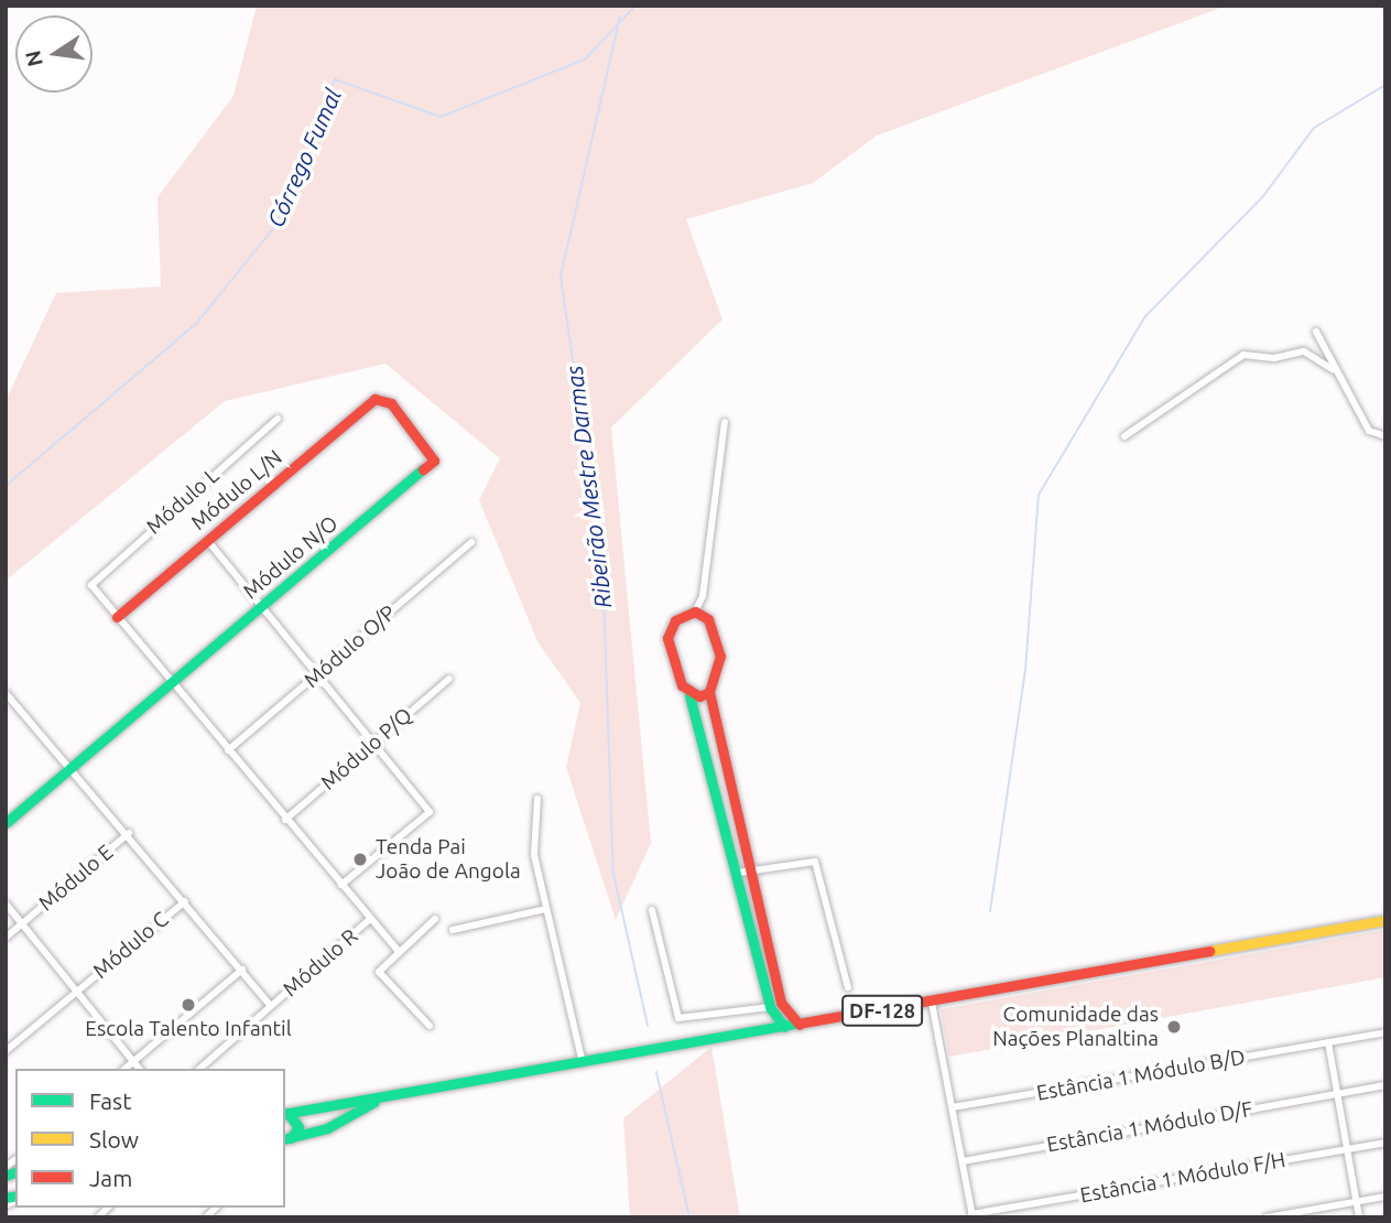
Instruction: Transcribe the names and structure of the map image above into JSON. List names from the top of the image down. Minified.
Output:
{"streets":{"street":["Módulo L/N","Módulo L","Módulo N/O","Módulo O/P","Módulo P/Q","Módulo E","Módulo C","Módulo R","DF-128","Estância 1 Módulo B/D","Estância 1 Módulo D/F","Estância 1 Módulo F/H"]},"crossings":[["Módulo L/N","Módulo L"],["Módulo L/N","Módulo N/O"]],"water":["Córrego Fumal","Ribeirão Mestre Darmas"],"places":["Tenda Pai João de Angola","Escola Talento Infantil","Comunidade das Nações Planaltina"],"legend":["Fast","Slow","Jam"],"north":"left"}
